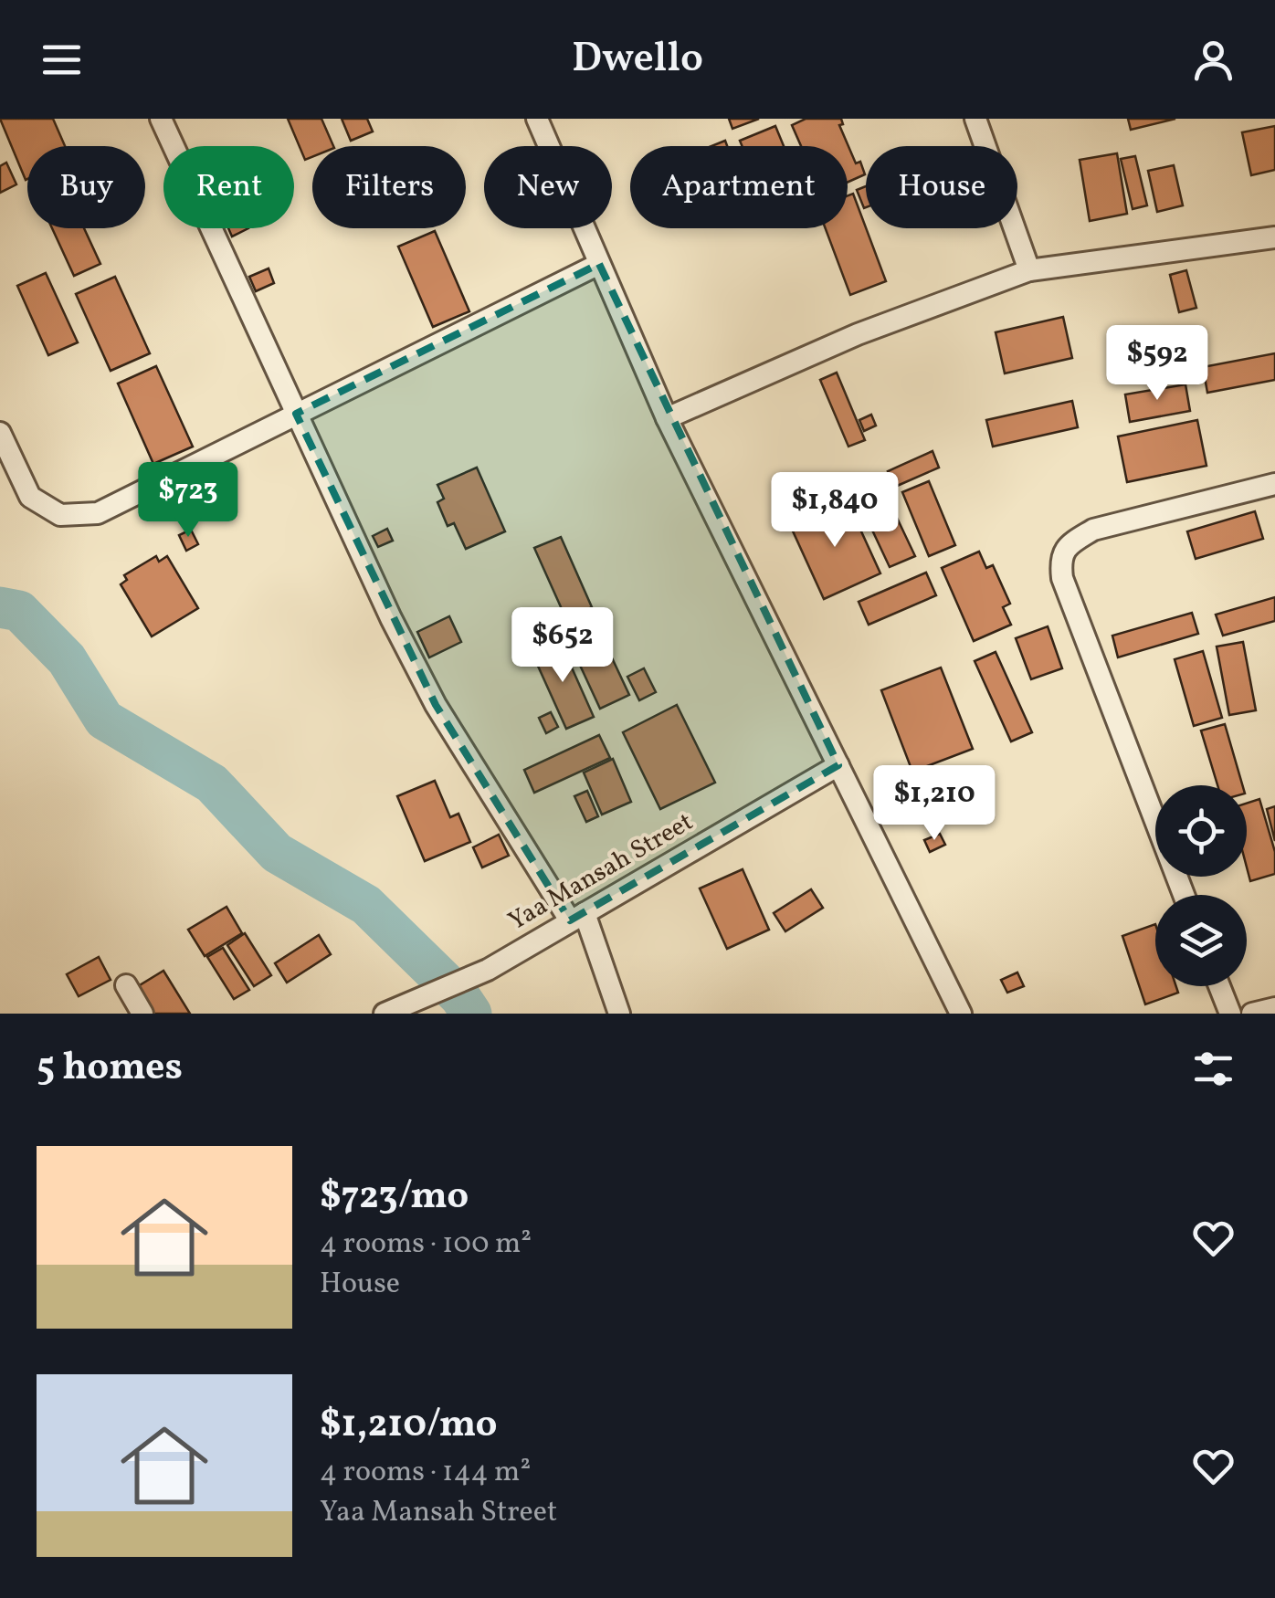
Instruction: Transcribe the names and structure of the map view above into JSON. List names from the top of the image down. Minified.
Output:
{"streets":{"street":["Yaa Mansah Street"]},"page":{"header":"Dwello","chip":["Buy","Rent","Filters","New","Apartment","House"],"price":["$592","$723","$1,840","$652","$1,210"],"heading":"5 homes","list":[{"name":"$723/mo","note":"4 rooms · 100 m² · House"},{"name":"$1,210/mo","note":"4 rooms · 144 m² · Yaa Mansah Street"}]}}
